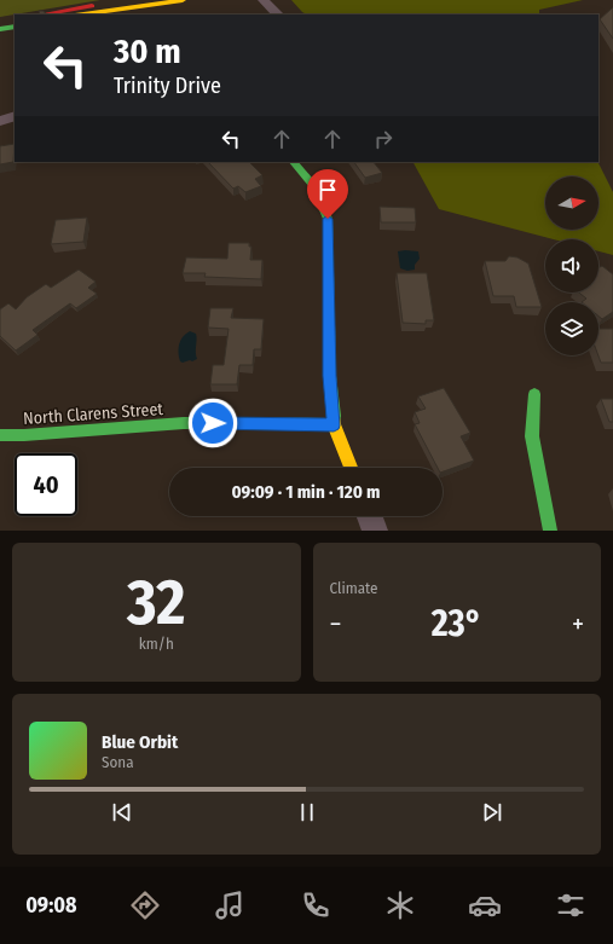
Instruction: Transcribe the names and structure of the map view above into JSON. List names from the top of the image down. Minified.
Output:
{"streets":{"street":["North Clarens Street"]},"north":"right","page":{"turn":["30 m","Trinity Drive"],"limit":"40","trip":"09:09 · 1 min · 120 m","tile":[["32","km/h"],"Climate"],"heat":["−","23°","+"],"song":["Blue Orbit","Sona"],"tabs":"09:08"}}
